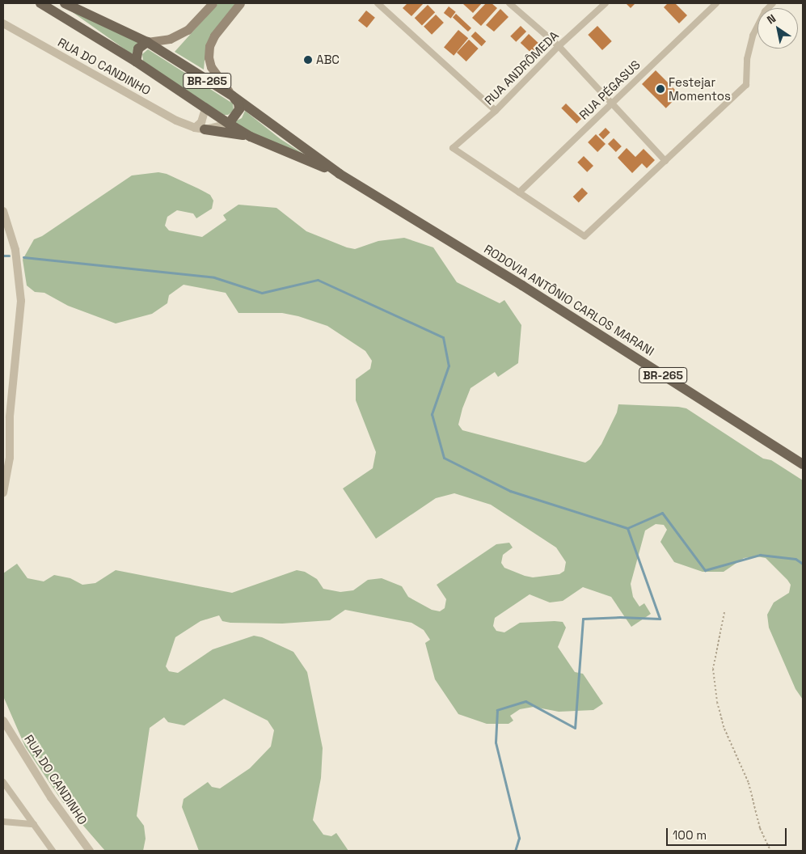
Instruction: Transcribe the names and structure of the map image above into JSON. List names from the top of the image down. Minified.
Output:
{"streets":{"main road":["BR-265","RODOVIA ANTÔNIO CARLOS MARANI"],"street":["RUA DO CANDINHO","RUA ANDRÔMEDA","RUA PÉGASUS"]},"crossings":[["RUA ANDRÔMEDA","RUA PÉGASUS"]],"places":["ABC","Festejar Momentos"],"scale_bar":"100 m","north":"top left"}
